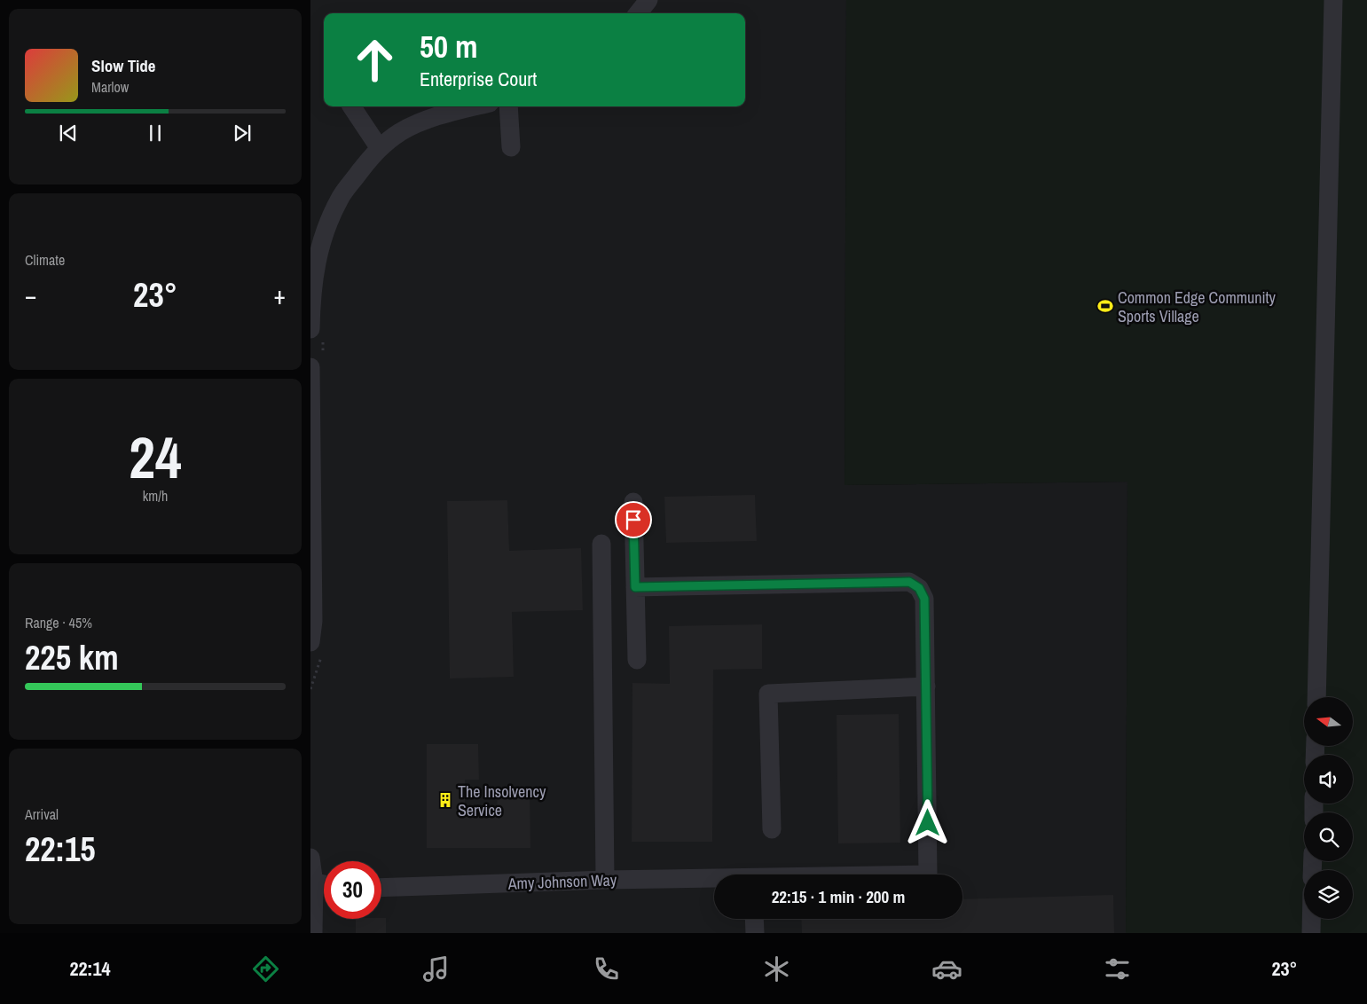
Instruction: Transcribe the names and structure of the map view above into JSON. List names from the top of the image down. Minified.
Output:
{"streets":{"street":["Amy Johnson Way"]},"places":{"sports":["Common Edge Community Sports Village"],"building":["The Insolvency Service"]},"north":"left","page":{"turn":["50 m","Enterprise Court"],"song":["Slow Tide","Marlow"],"tile":["Climate",["24","km/h"],["Range · 45%","225 km"],["Arrival","22:15"]],"heat":["−","23°","+"],"limit":"30","trip":"22:15 · 1 min · 200 m","tabs":["22:14","23°"]}}
